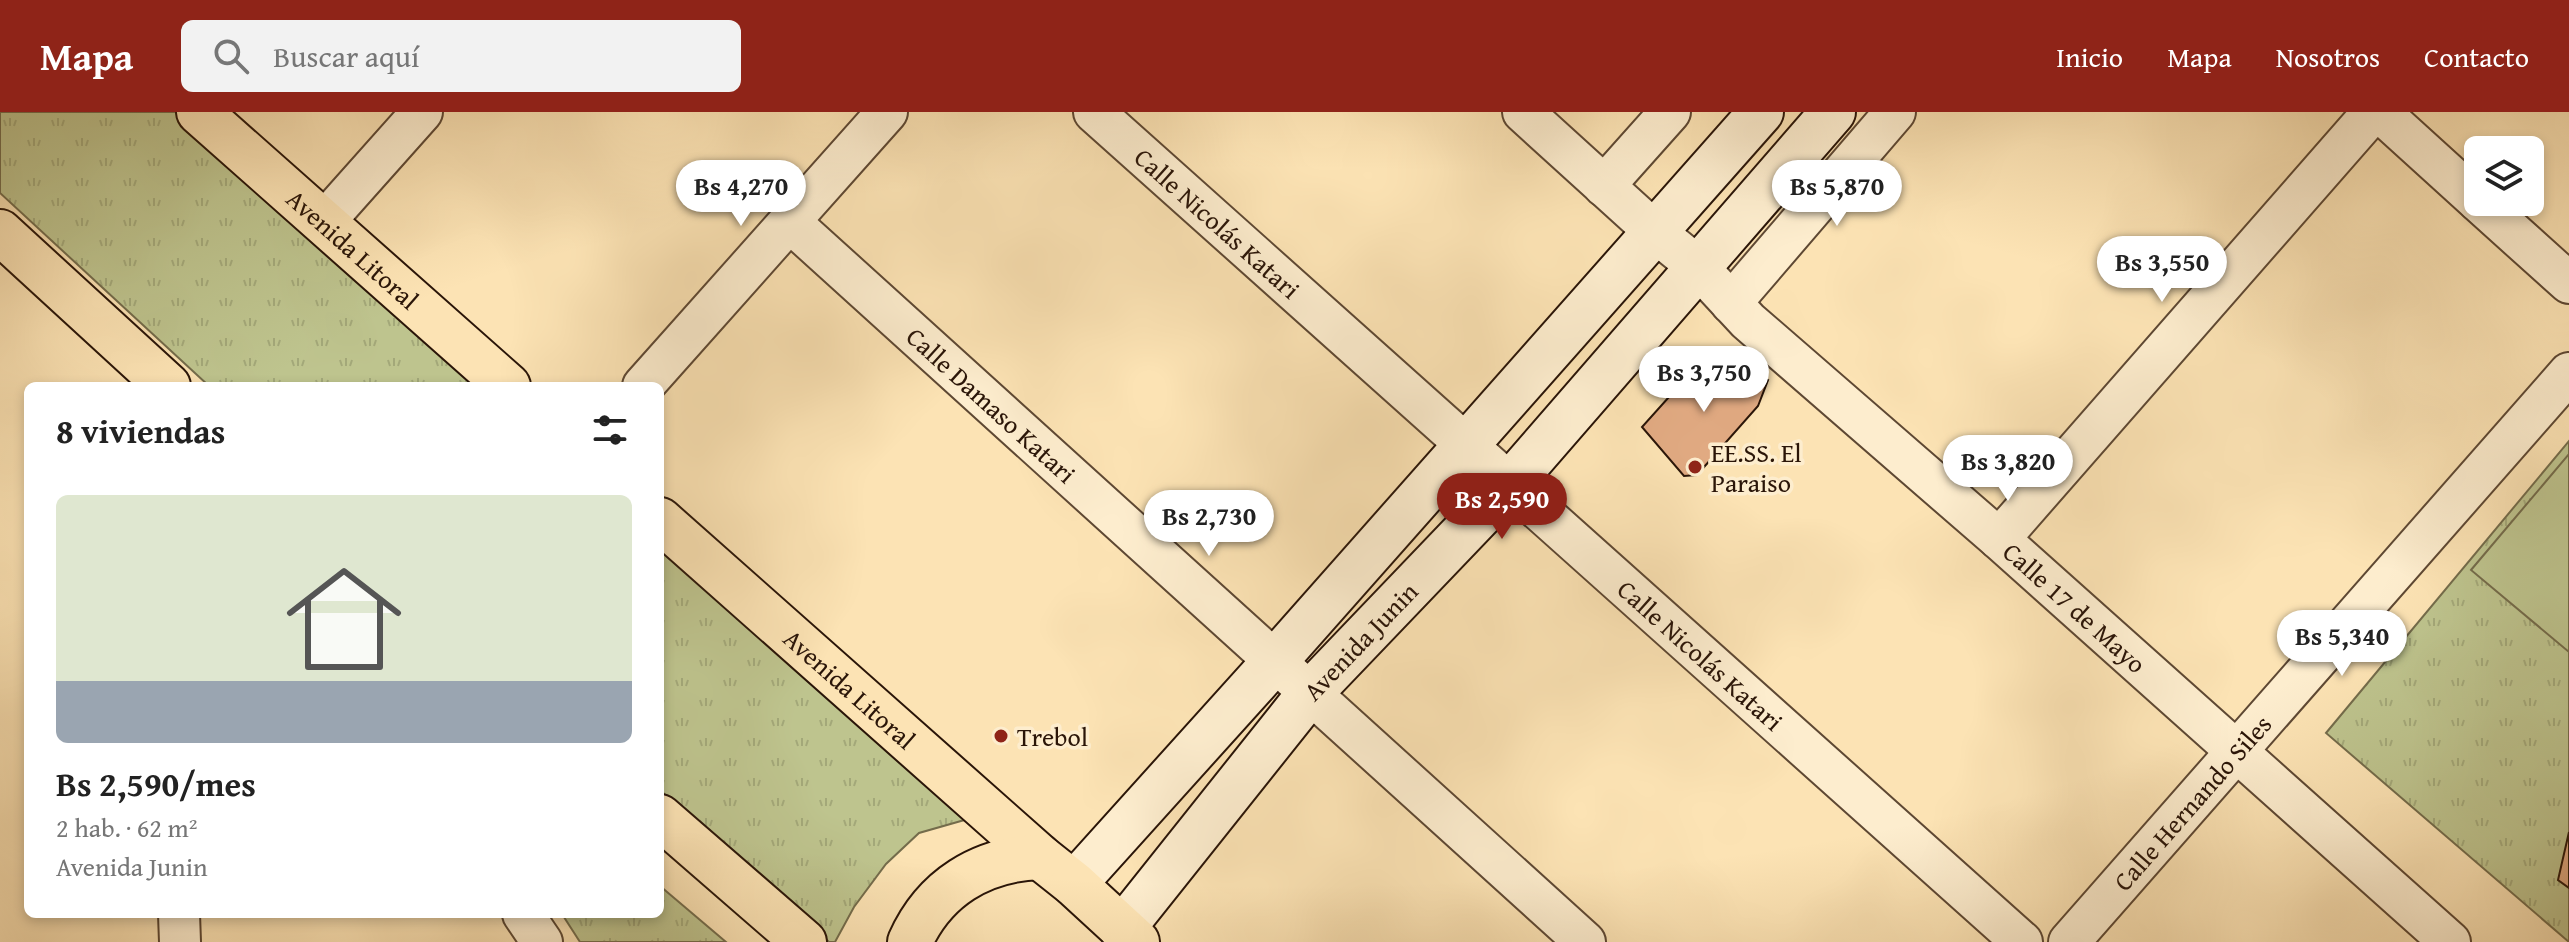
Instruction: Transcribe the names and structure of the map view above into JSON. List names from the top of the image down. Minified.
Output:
{"streets":{"main road":["Avenida Litoral"],"street":["Calle Nicolás Katari","Calle Damaso Katari","Calle 17 de Mayo","Avenida Junin","Calle Hernando Siles"]},"crossings":[["Calle Nicolás Katari","Avenida Junin"],["Avenida Litoral","Avenida Junin"],["Calle Damaso Katari","Avenida Junin"],["Calle 17 de Mayo","Avenida Junin"],["Calle 17 de Mayo","Calle Hernando Siles"]],"places":["EE.SS. El Paraiso","Trebol"],"page":{"header":"Mapa","search":"Buscar aquí","nav":["Inicio","Mapa","Nosotros","Contacto"],"price":["Bs 4,270","Bs 5,870","Bs 3,550","Bs 3,750","Bs 3,820","Bs 2,590","Bs 2,730","Bs 5,340"],"heading":"8 viviendas","list":[{"name":"Bs 2,590/mes","note":"2 hab. · 62 m² · Avenida Junin"}]}}
